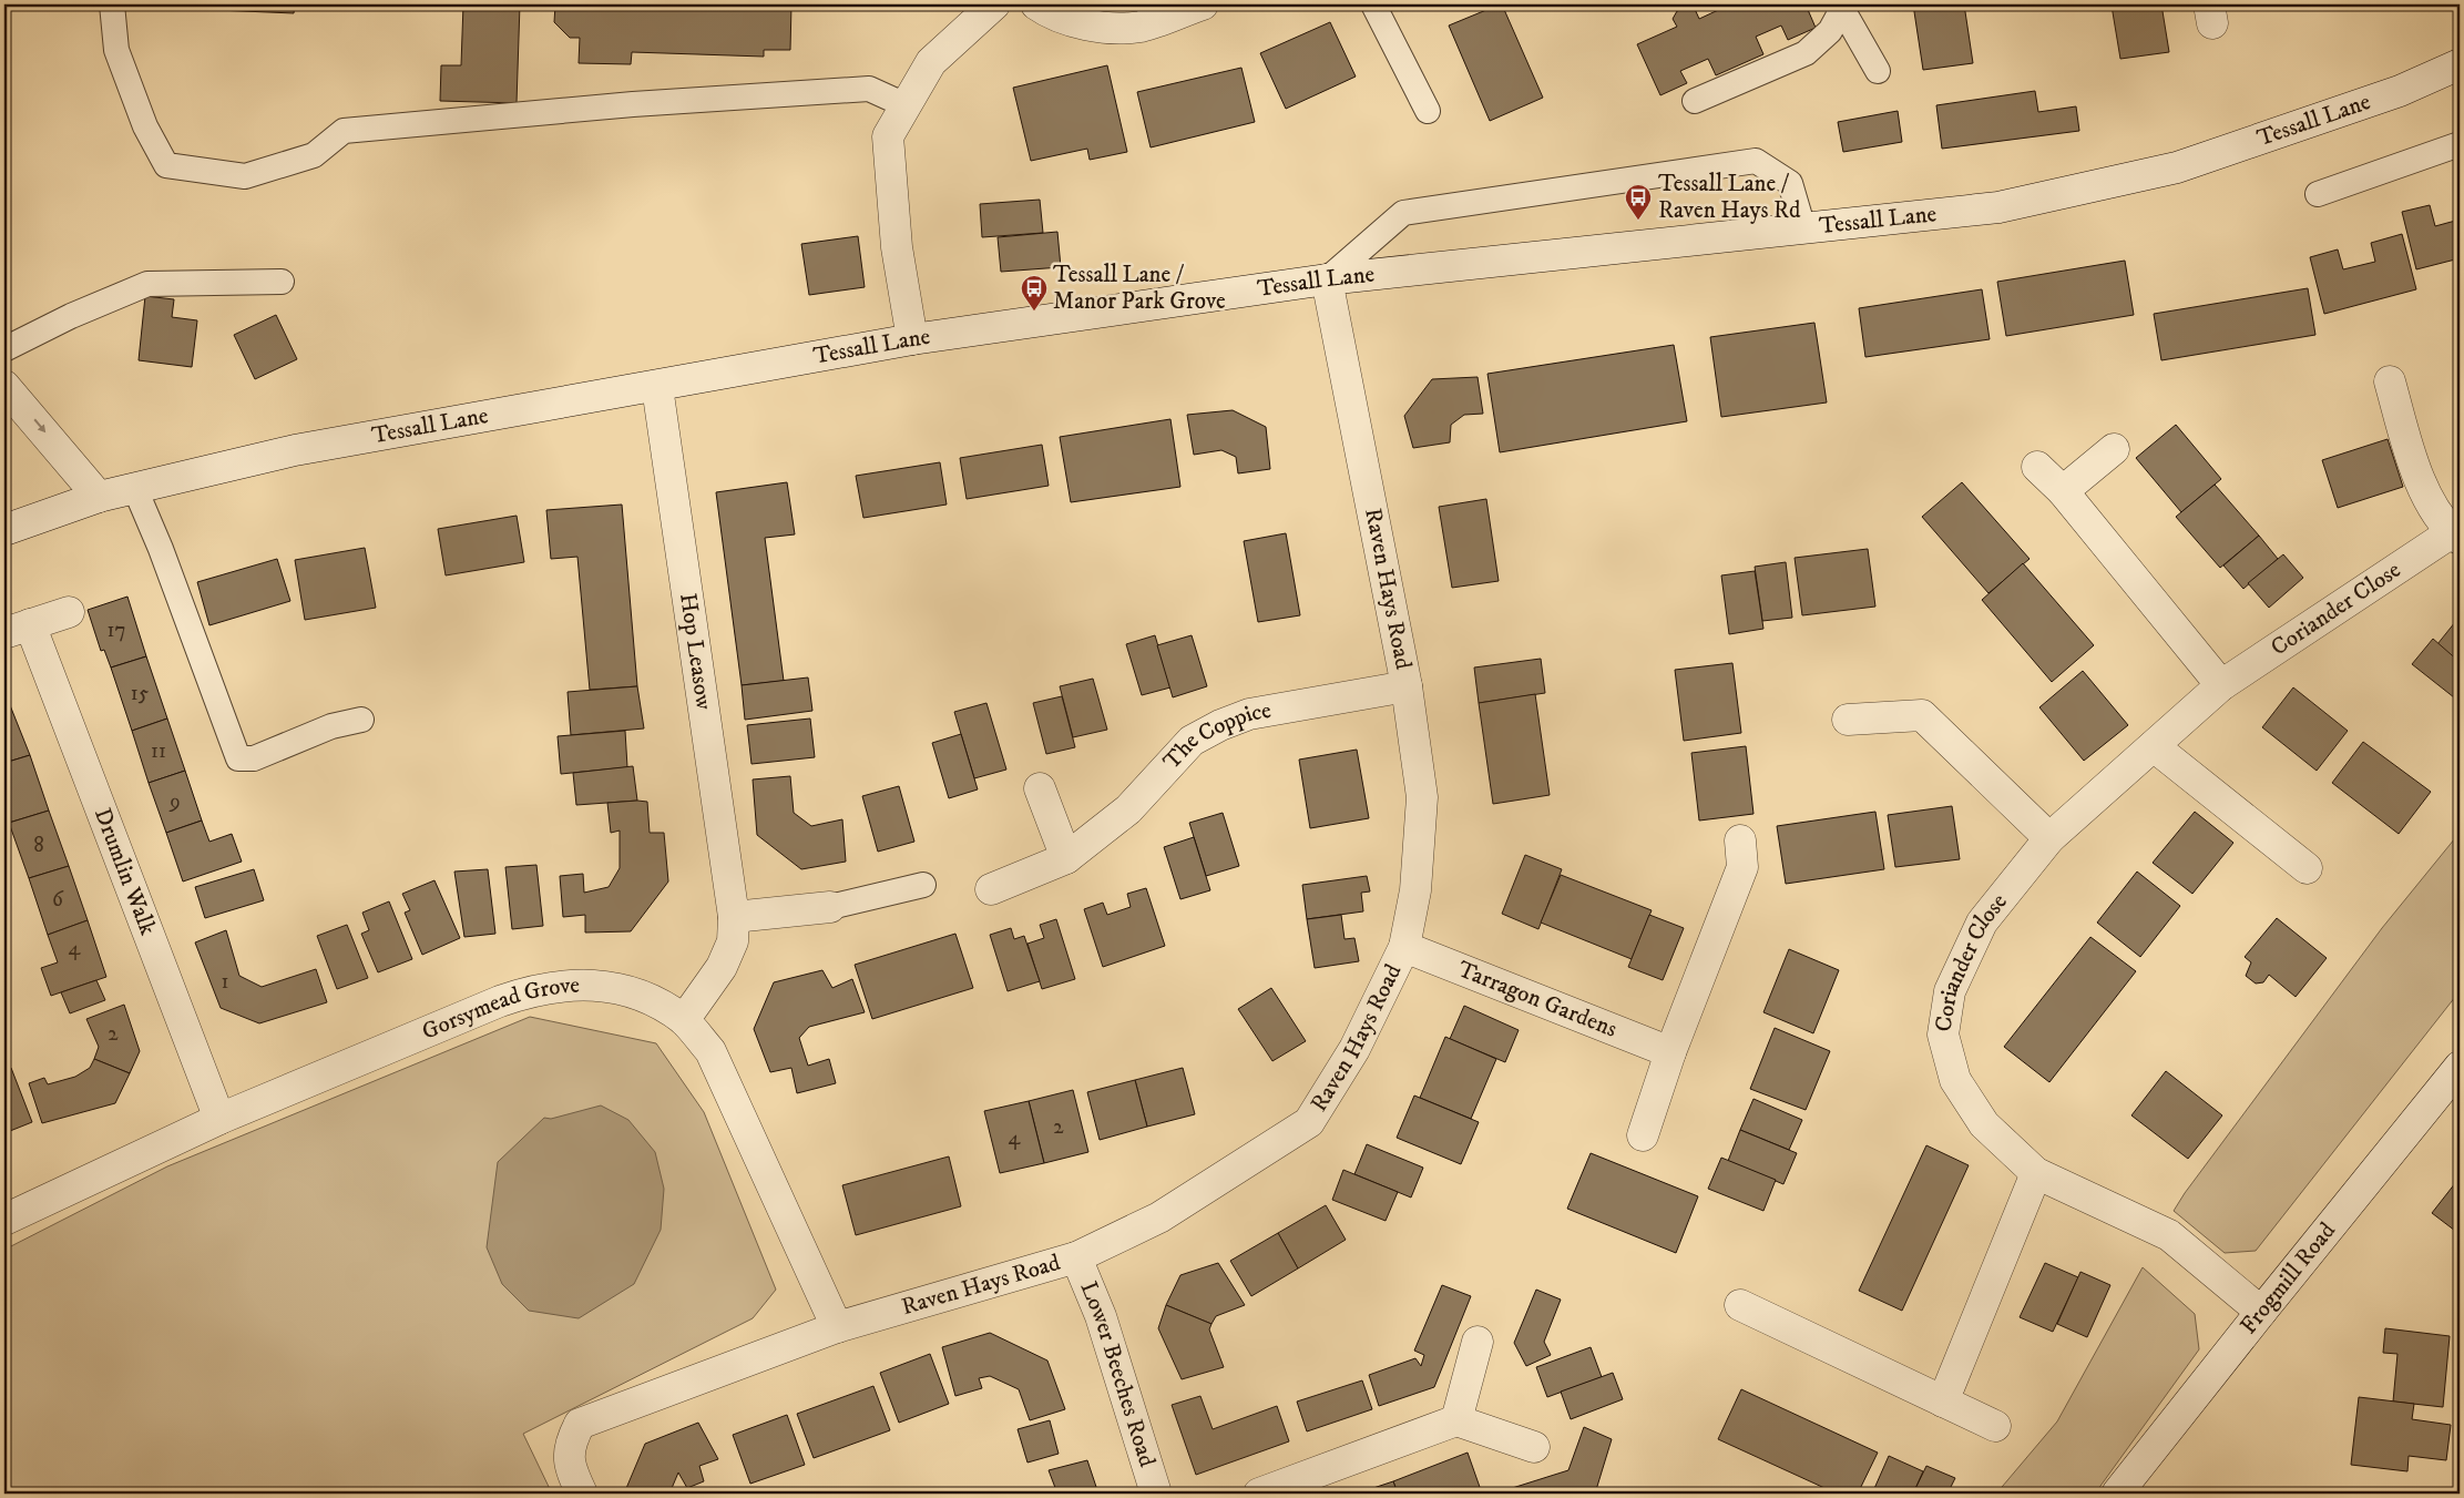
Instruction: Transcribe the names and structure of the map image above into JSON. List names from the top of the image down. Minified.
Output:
{"streets":{"street":["Tessall Lane","Raven Hays Road","Coriander Close","Hop Leasow","The Coppice","Drumlin Walk","Tarragon Gardens","Gorsymead Grove","Frogmill Road","Lower Beeches Road"]},"crossings":[["Tessall Lane","Raven Hays Road"],["Tessall Lane","Hop Leasow"],["Raven Hays Road","The Coppice"],["Raven Hays Road","Tarragon Gardens"],["Raven Hays Road","Gorsymead Grove"],["Raven Hays Road","Lower Beeches Road"],["Coriander Close","Frogmill Road"],["Hop Leasow","Gorsymead Grove"],["Drumlin Walk","Gorsymead Grove"]],"places":{"bus stop":["Tessall Lane / Raven Hays Rd","Tessall Lane / Manor Park Grove"]},"house_numbers":["17","15","11","9","8","6","4","1","2","2","4"]}
